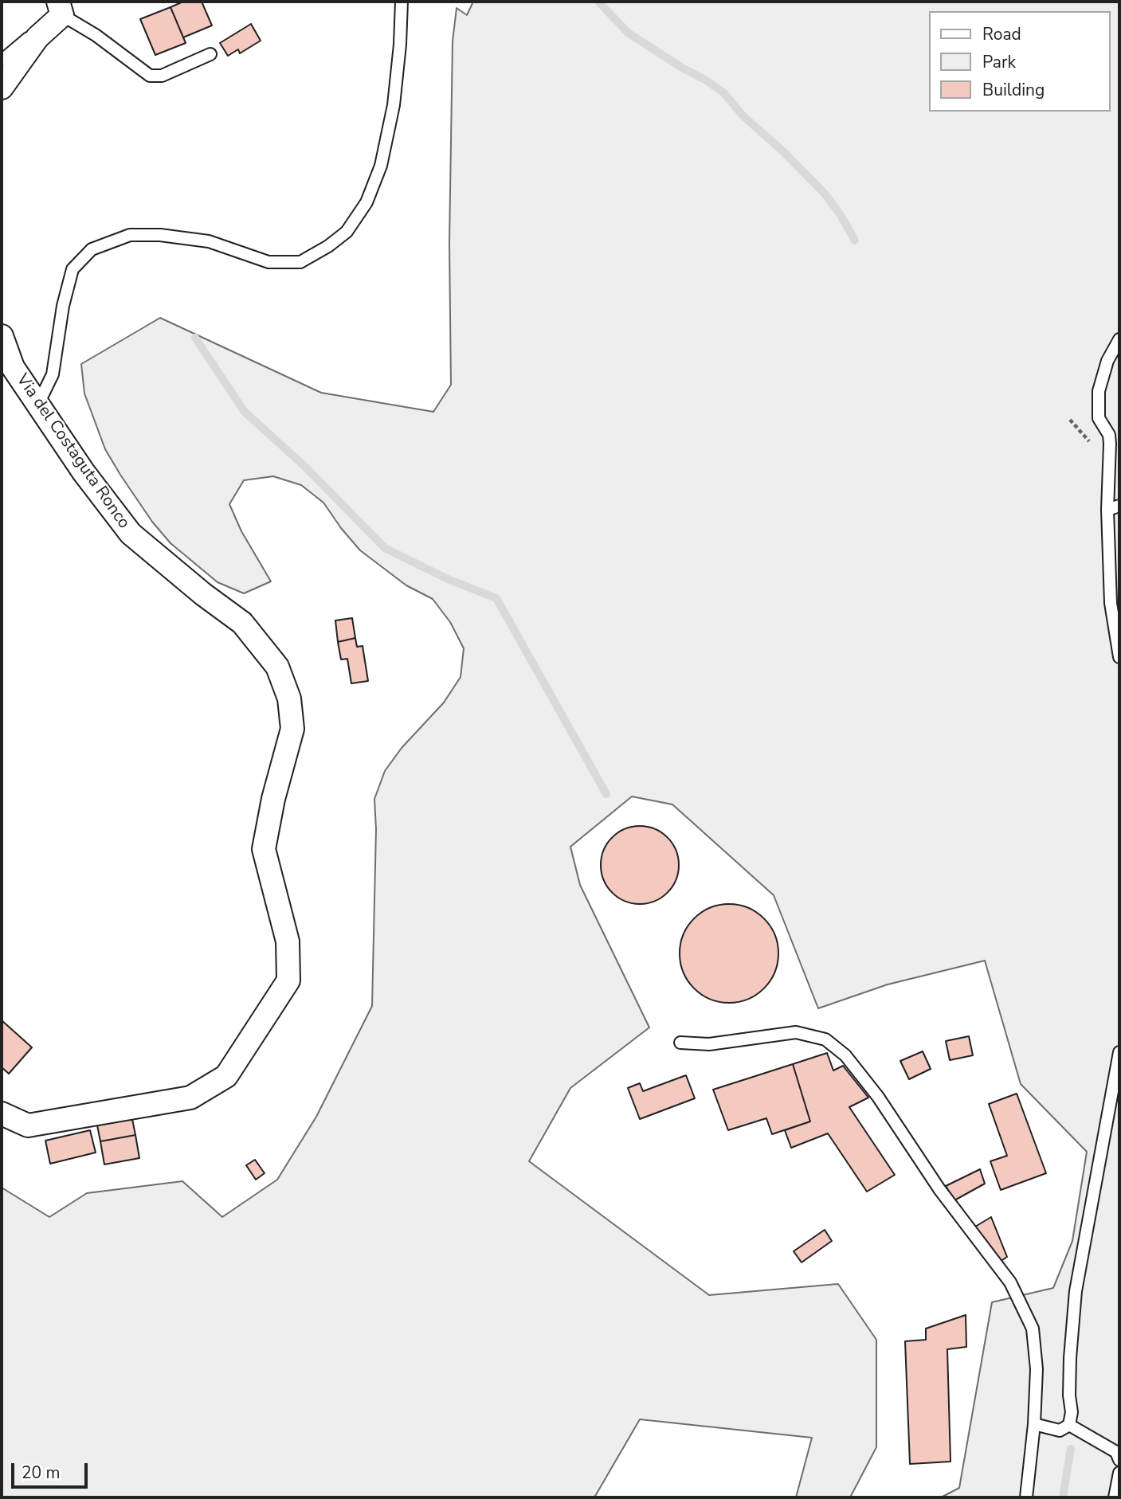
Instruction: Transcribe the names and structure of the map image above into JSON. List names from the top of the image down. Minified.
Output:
{"streets":{"street":["Via del Costaguta Ronco"]},"legend":["Road","Park","Building"],"scale_bar":"20 m"}
